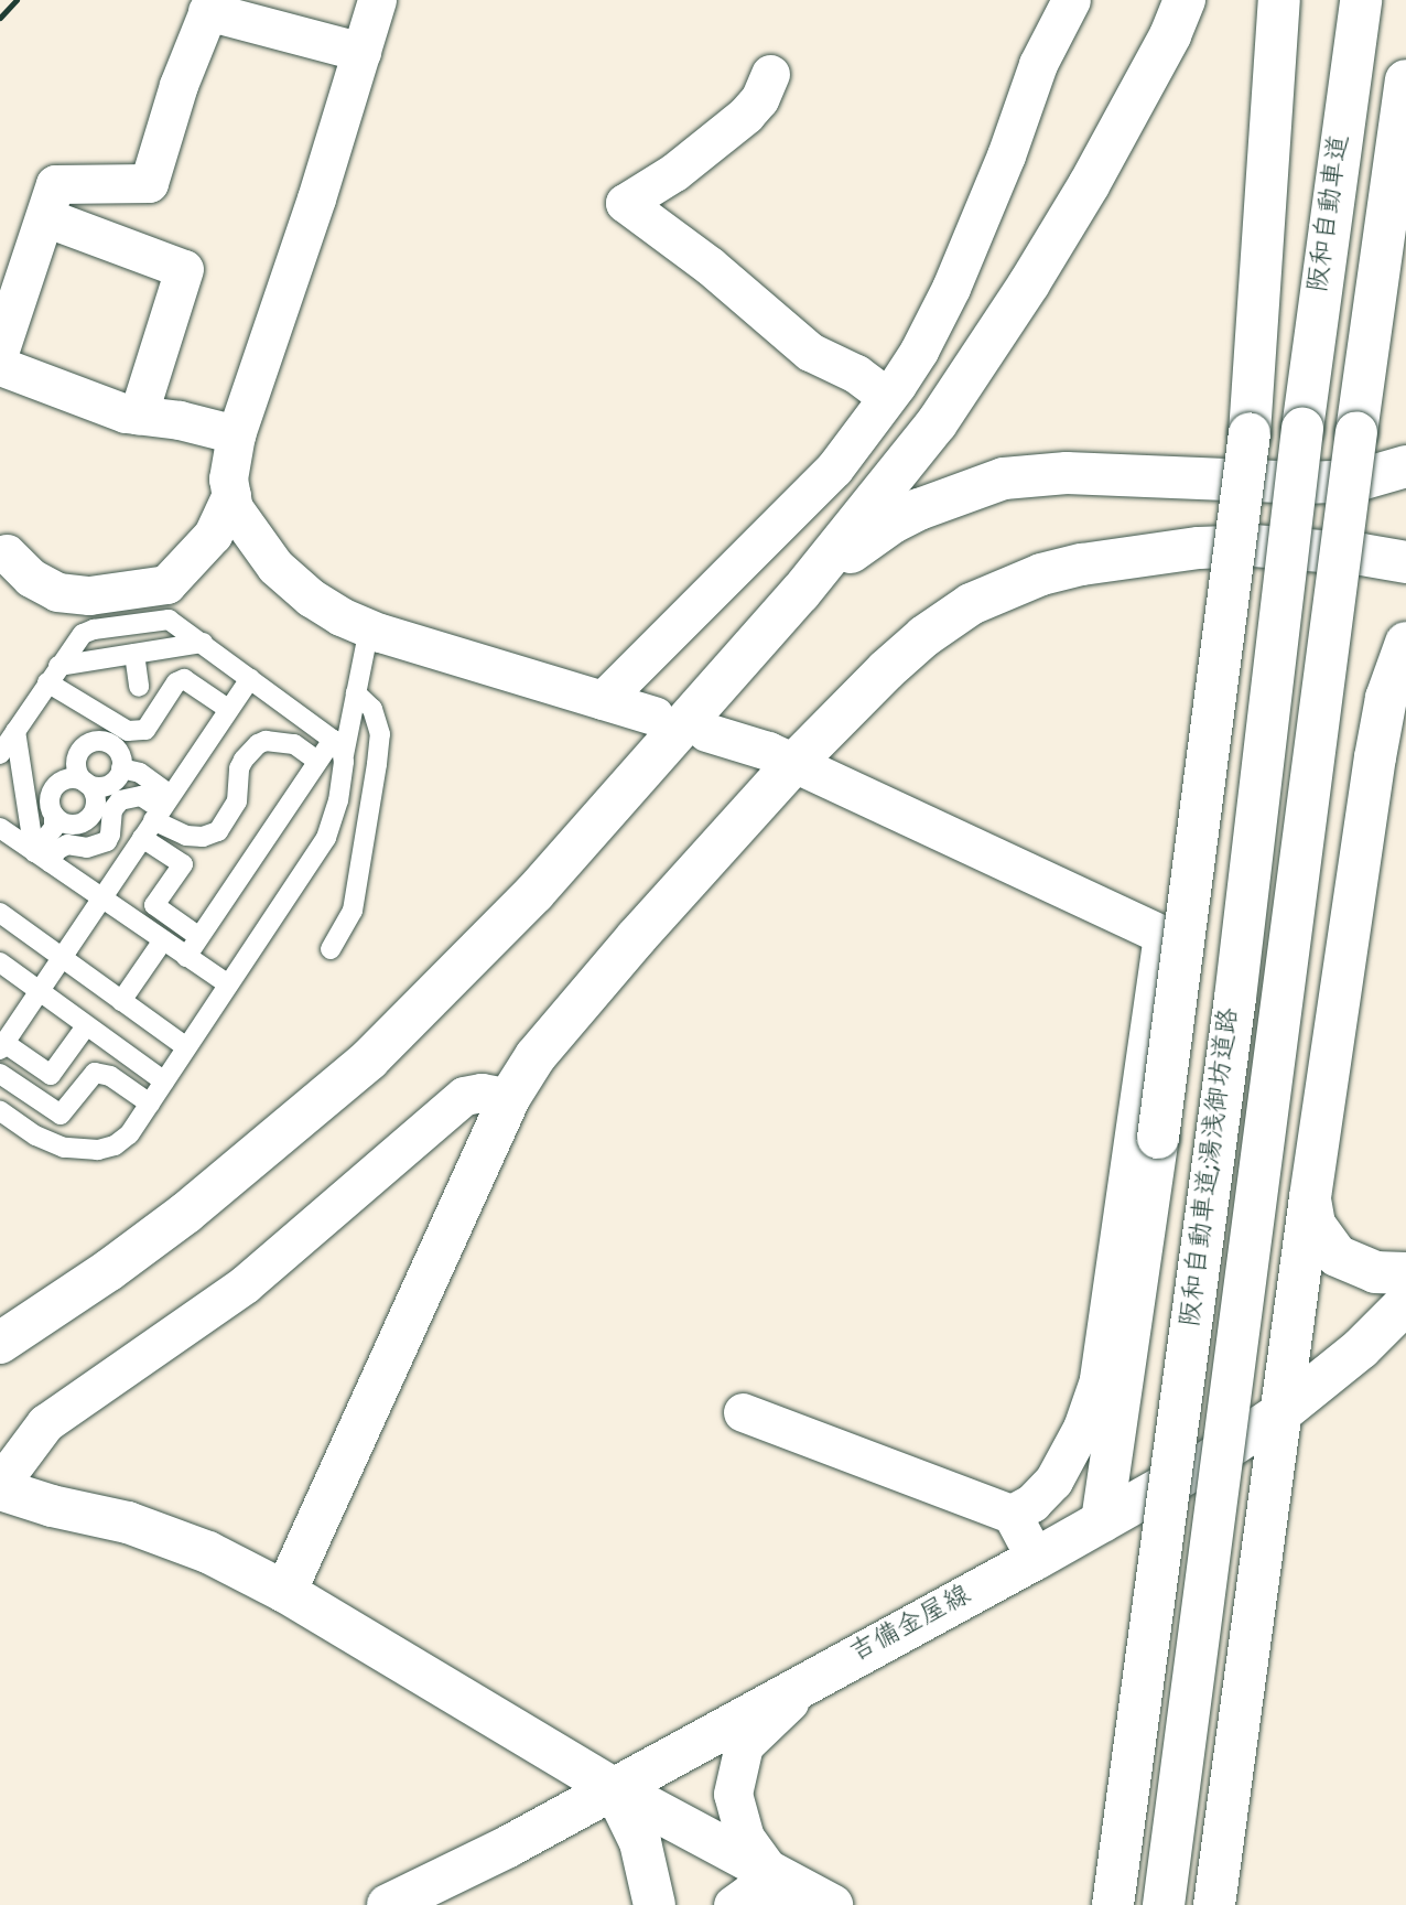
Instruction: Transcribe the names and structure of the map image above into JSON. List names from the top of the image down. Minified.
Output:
{"streets":{"main road":["阪和自動車道","阪和自動車道;湯浅御坊道路","吉備金屋線"]},"crossings":[["阪和自動車道","阪和自動車道;湯浅御坊道路"]]}
